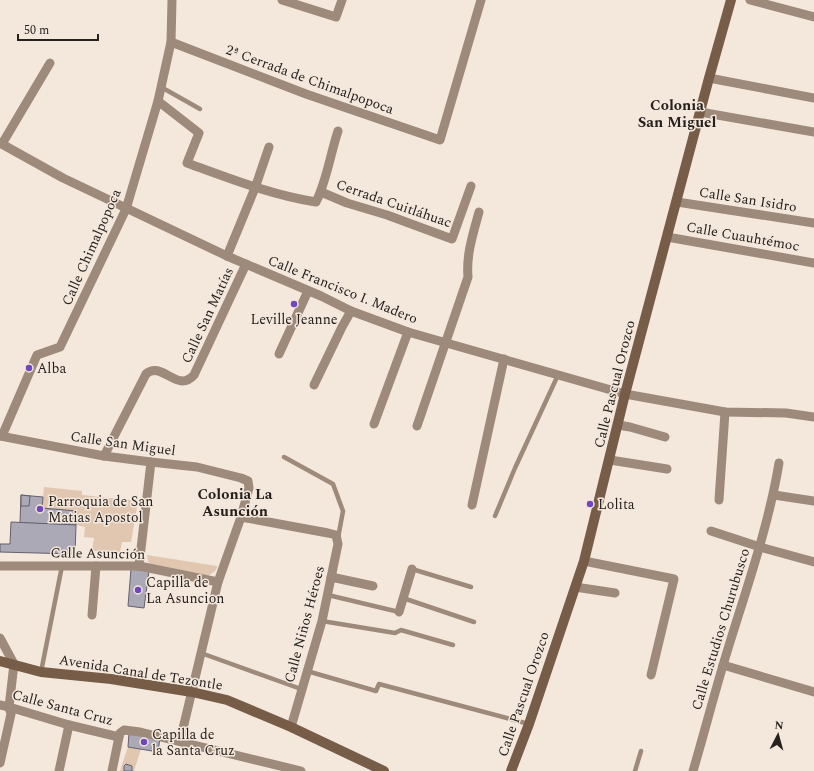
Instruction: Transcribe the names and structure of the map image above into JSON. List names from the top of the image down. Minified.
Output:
{"streets":{"street":["2ª Cerrada de Chimalpopoca","Calle San Isidro","Cerrada Cuitláhuac","Calle Cuauhtémoc","Calle Chimalpopoca","Calle Francisco I. Madero","Calle San Matías","Calle Pascual Orozco","Calle San Miguel","Calle Asunción","Calle Niños Héroes","Calle Estudios Churubusco","Avenida Canal de Tezontle","Calle Santa Cruz"]},"crossings":[["2ª Cerrada de Chimalpopoca","Calle Chimalpopoca"],["Calle San Isidro","Calle Pascual Orozco"],["Calle Cuauhtémoc","Calle Pascual Orozco"],["Calle Chimalpopoca","Calle Francisco I. Madero"],["Calle Chimalpopoca","Calle San Miguel"],["Calle Francisco I. Madero","Calle San Matías"],["Calle Francisco I. Madero","Calle Pascual Orozco"],["Calle San Matías","Calle San Miguel"],["Calle Niños Héroes","Avenida Canal de Tezontle"]],"districts":["Colonia San Miguel","Colonia La Asunción"],"places":["Leville Jeanne","Alba","Lolita","Parroquia de San Matias Apostol","Capilla de La Asuncion","Capilla de la Santa Cruz"],"scale_bar":"50 m","north":"top"}
